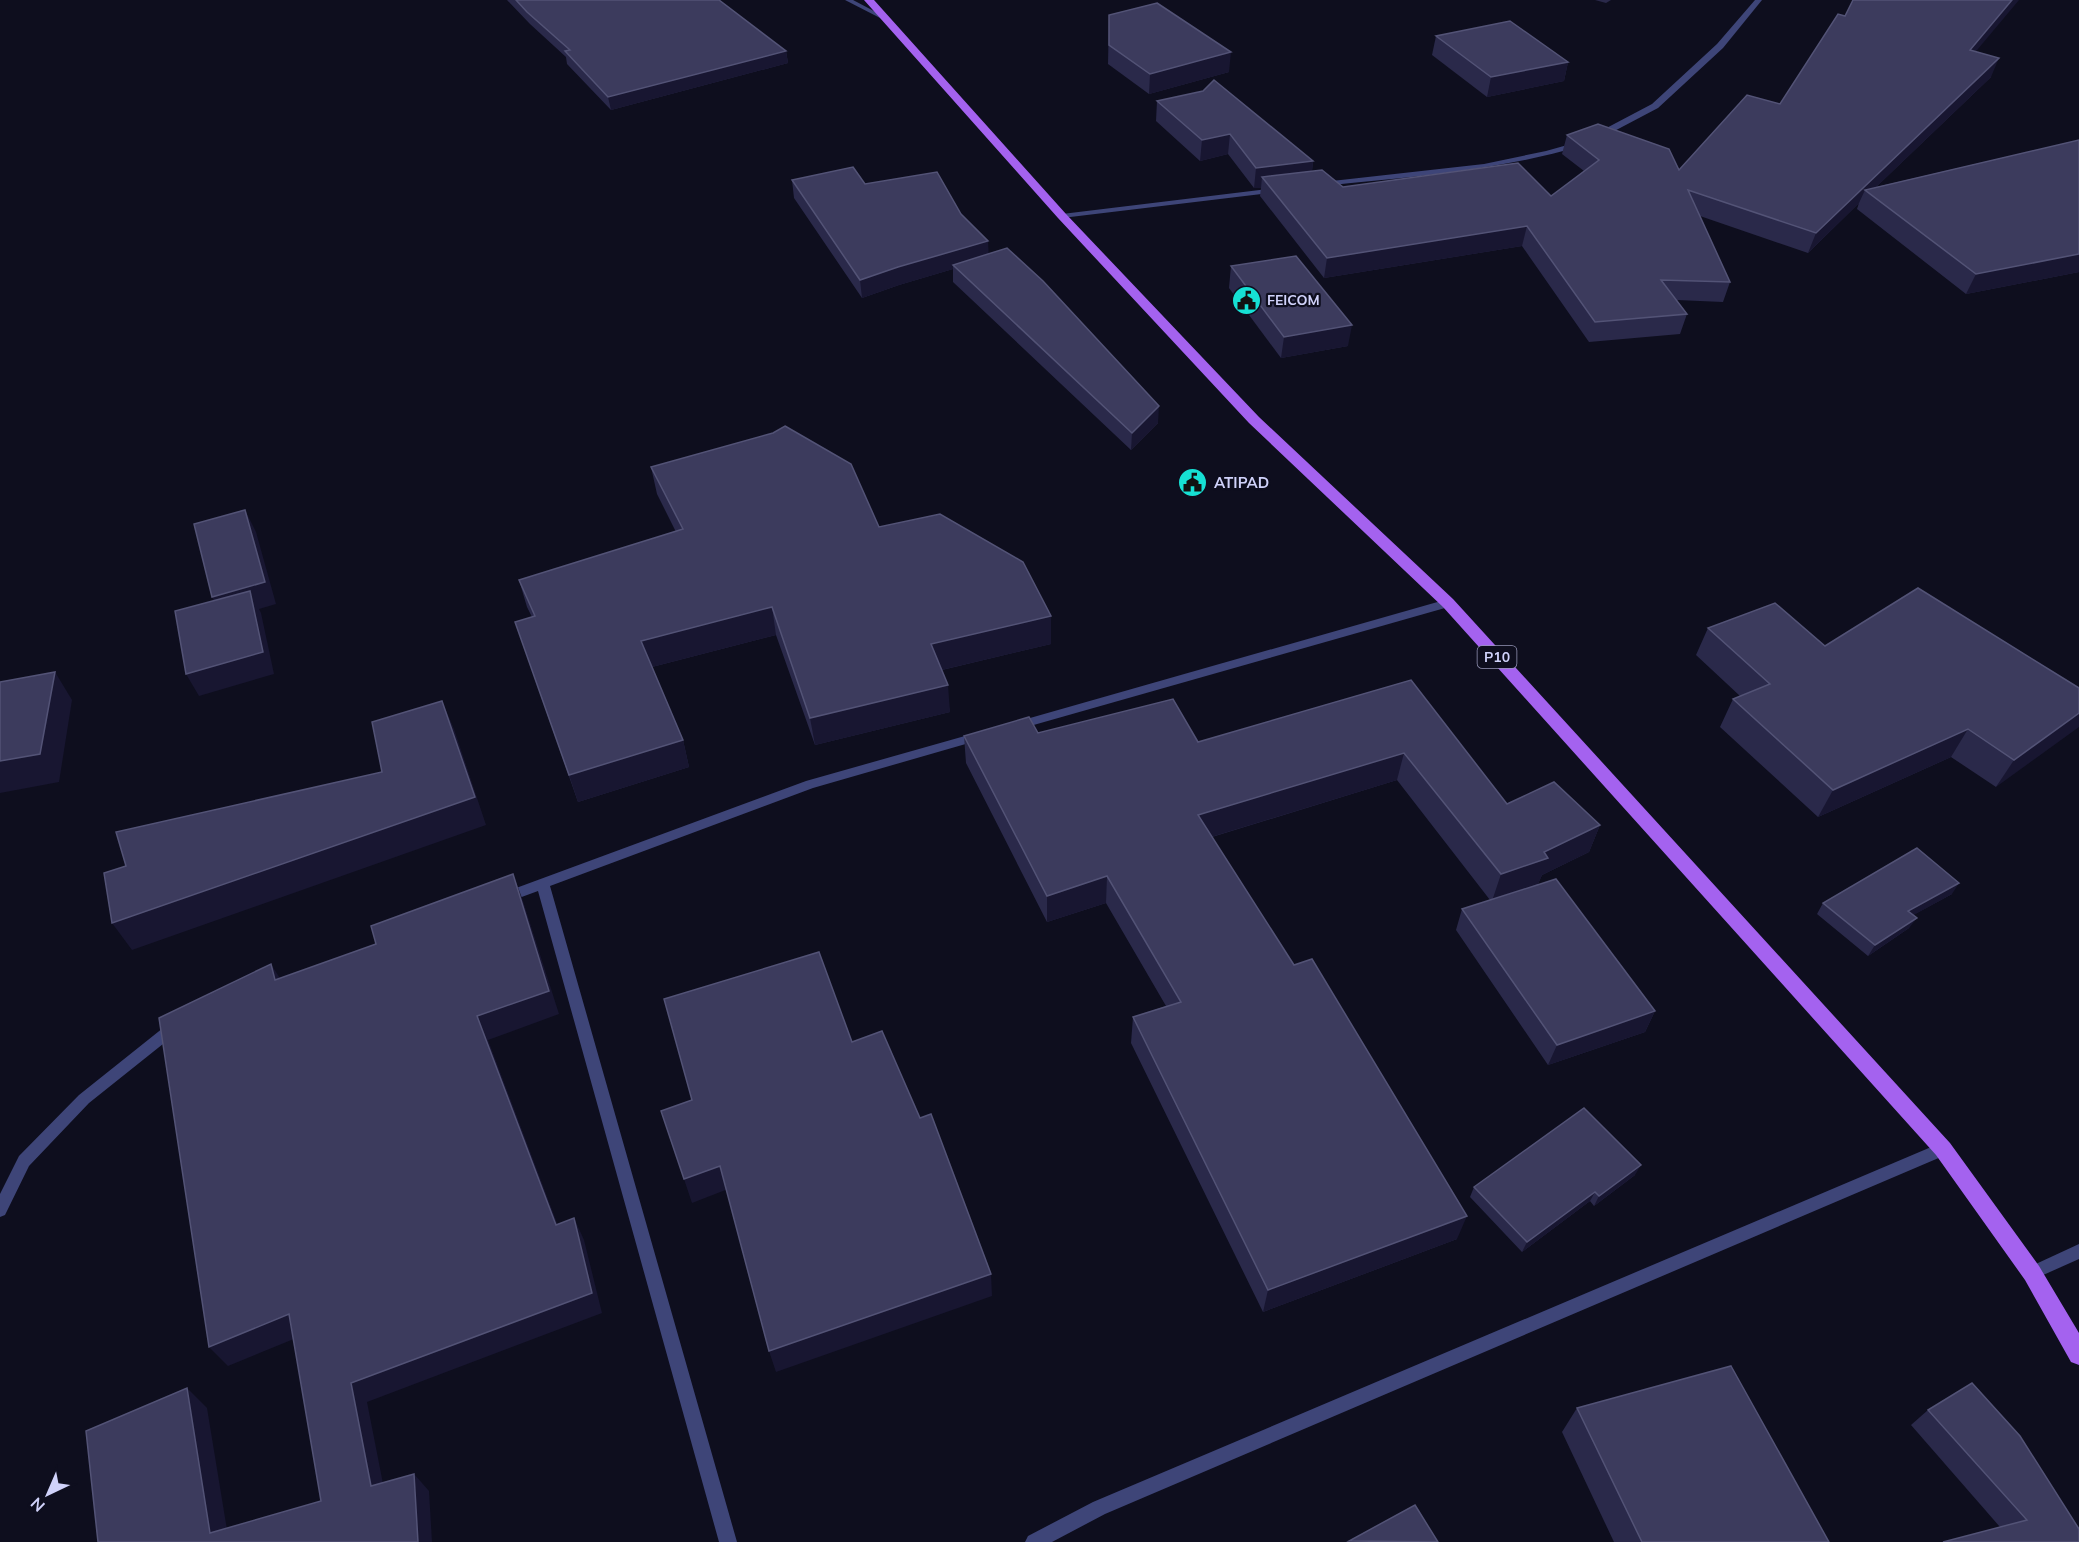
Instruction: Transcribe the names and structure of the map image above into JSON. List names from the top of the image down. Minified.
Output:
{"streets":{"main road":["P10"]},"places":{"public building":["FEICOM","ATIPAD"]},"north":"bottom left"}
